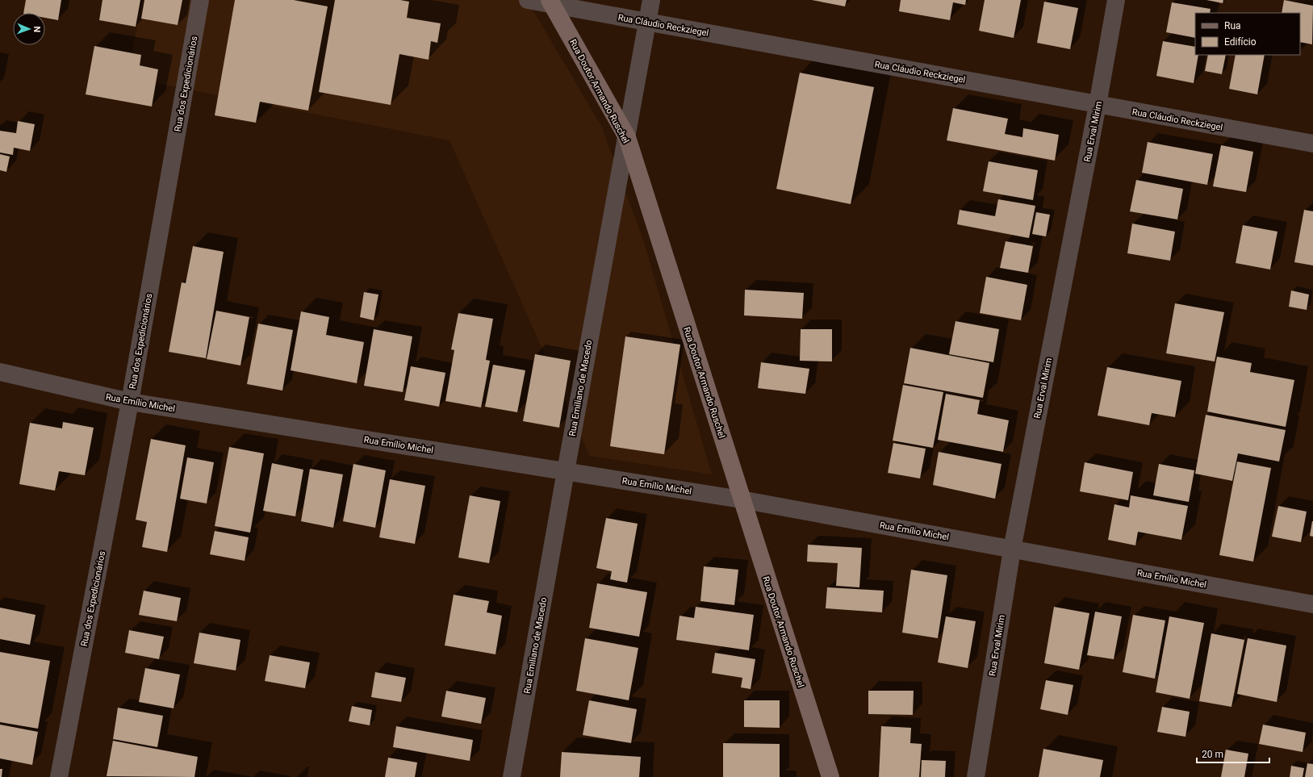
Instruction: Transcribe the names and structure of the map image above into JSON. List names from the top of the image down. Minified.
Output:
{"streets":{"main road":["Rua Doutor Armando Ruschel"],"street":["Rua Cláudio Reckziegel","Rua dos Expedicionários","Rua Erval Mirim","Rua Emiliano de Macedo","Rua Emílio Michel"]},"crossings":[["Rua Cláudio Reckziegel","Rua Doutor Armando Ruschel"],["Rua Cláudio Reckziegel","Rua Erval Mirim"],["Rua Cláudio Reckziegel","Rua Emiliano de Macedo"],["Rua dos Expedicionários","Rua Emílio Michel"],["Rua Doutor Armando Ruschel","Rua Emiliano de Macedo"],["Rua Doutor Armando Ruschel","Rua Emílio Michel"],["Rua Erval Mirim","Rua Emílio Michel"],["Rua Emiliano de Macedo","Rua Emílio Michel"]],"legend":["Rua","Edifício"],"scale_bar":"20 m","north":"right"}
